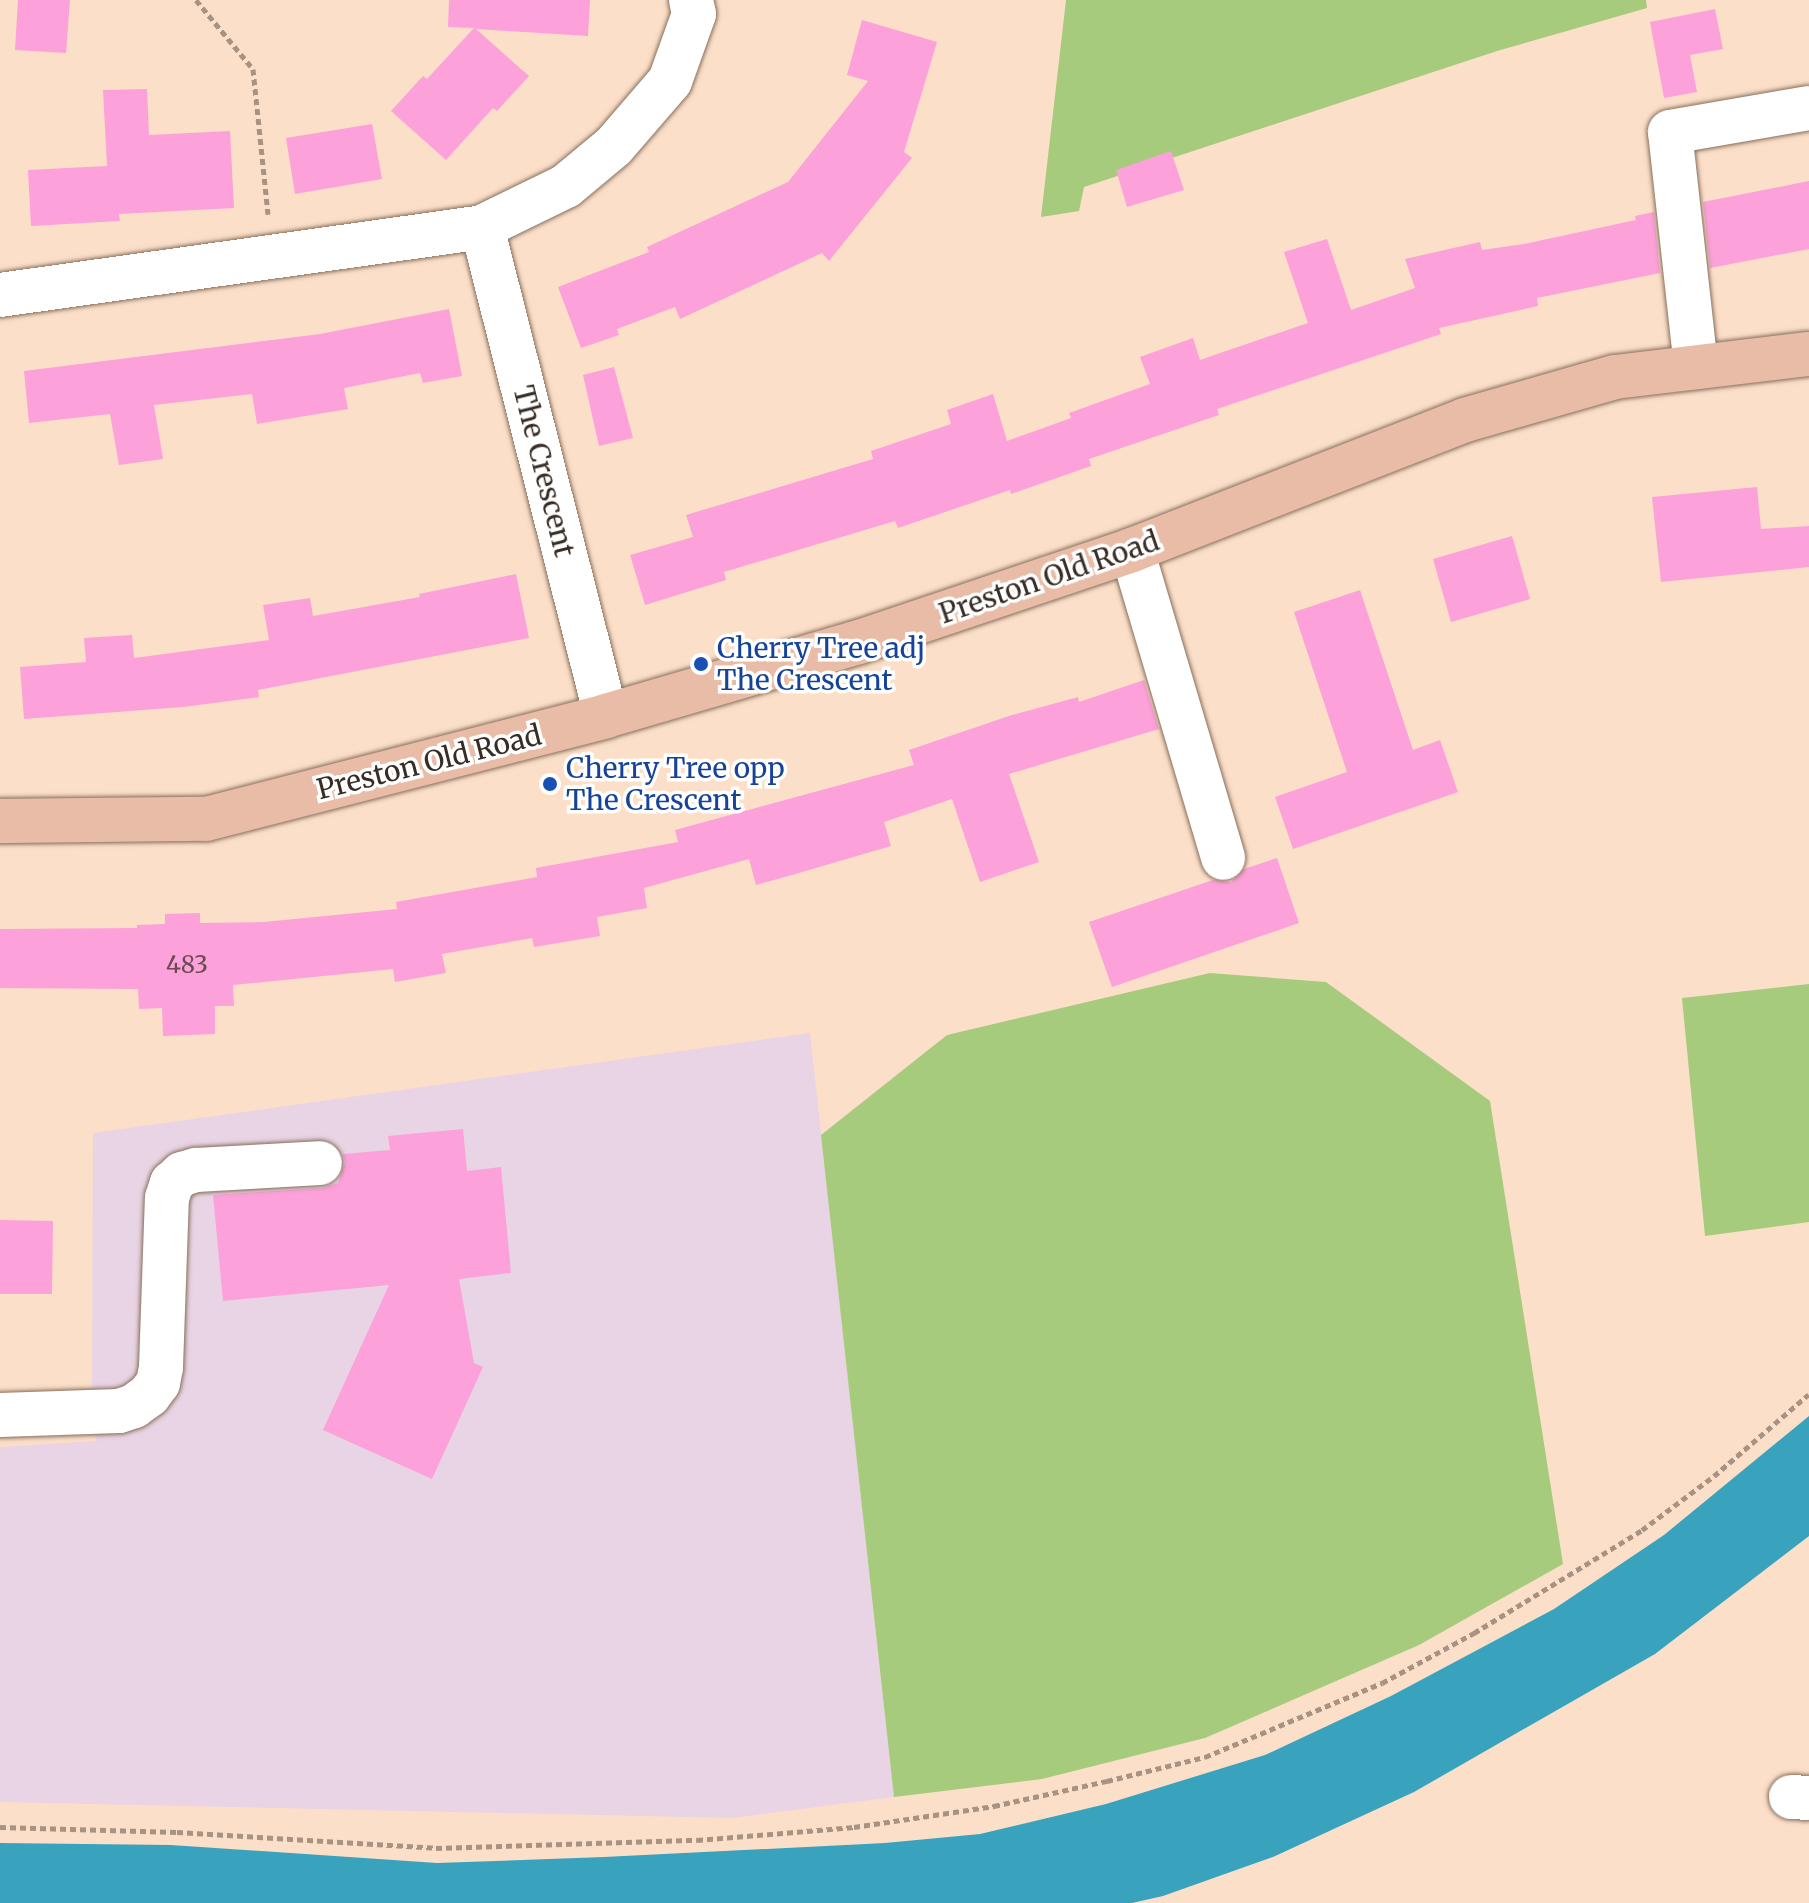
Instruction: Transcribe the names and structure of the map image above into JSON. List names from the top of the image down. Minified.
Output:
{"streets":{"main road":["Preston Old Road"],"street":["The Crescent"]},"crossings":[["The Crescent","Preston Old Road"]],"places":["Cherry Tree adj The Crescent","Cherry Tree opp The Crescent"],"house_numbers":["483"]}
